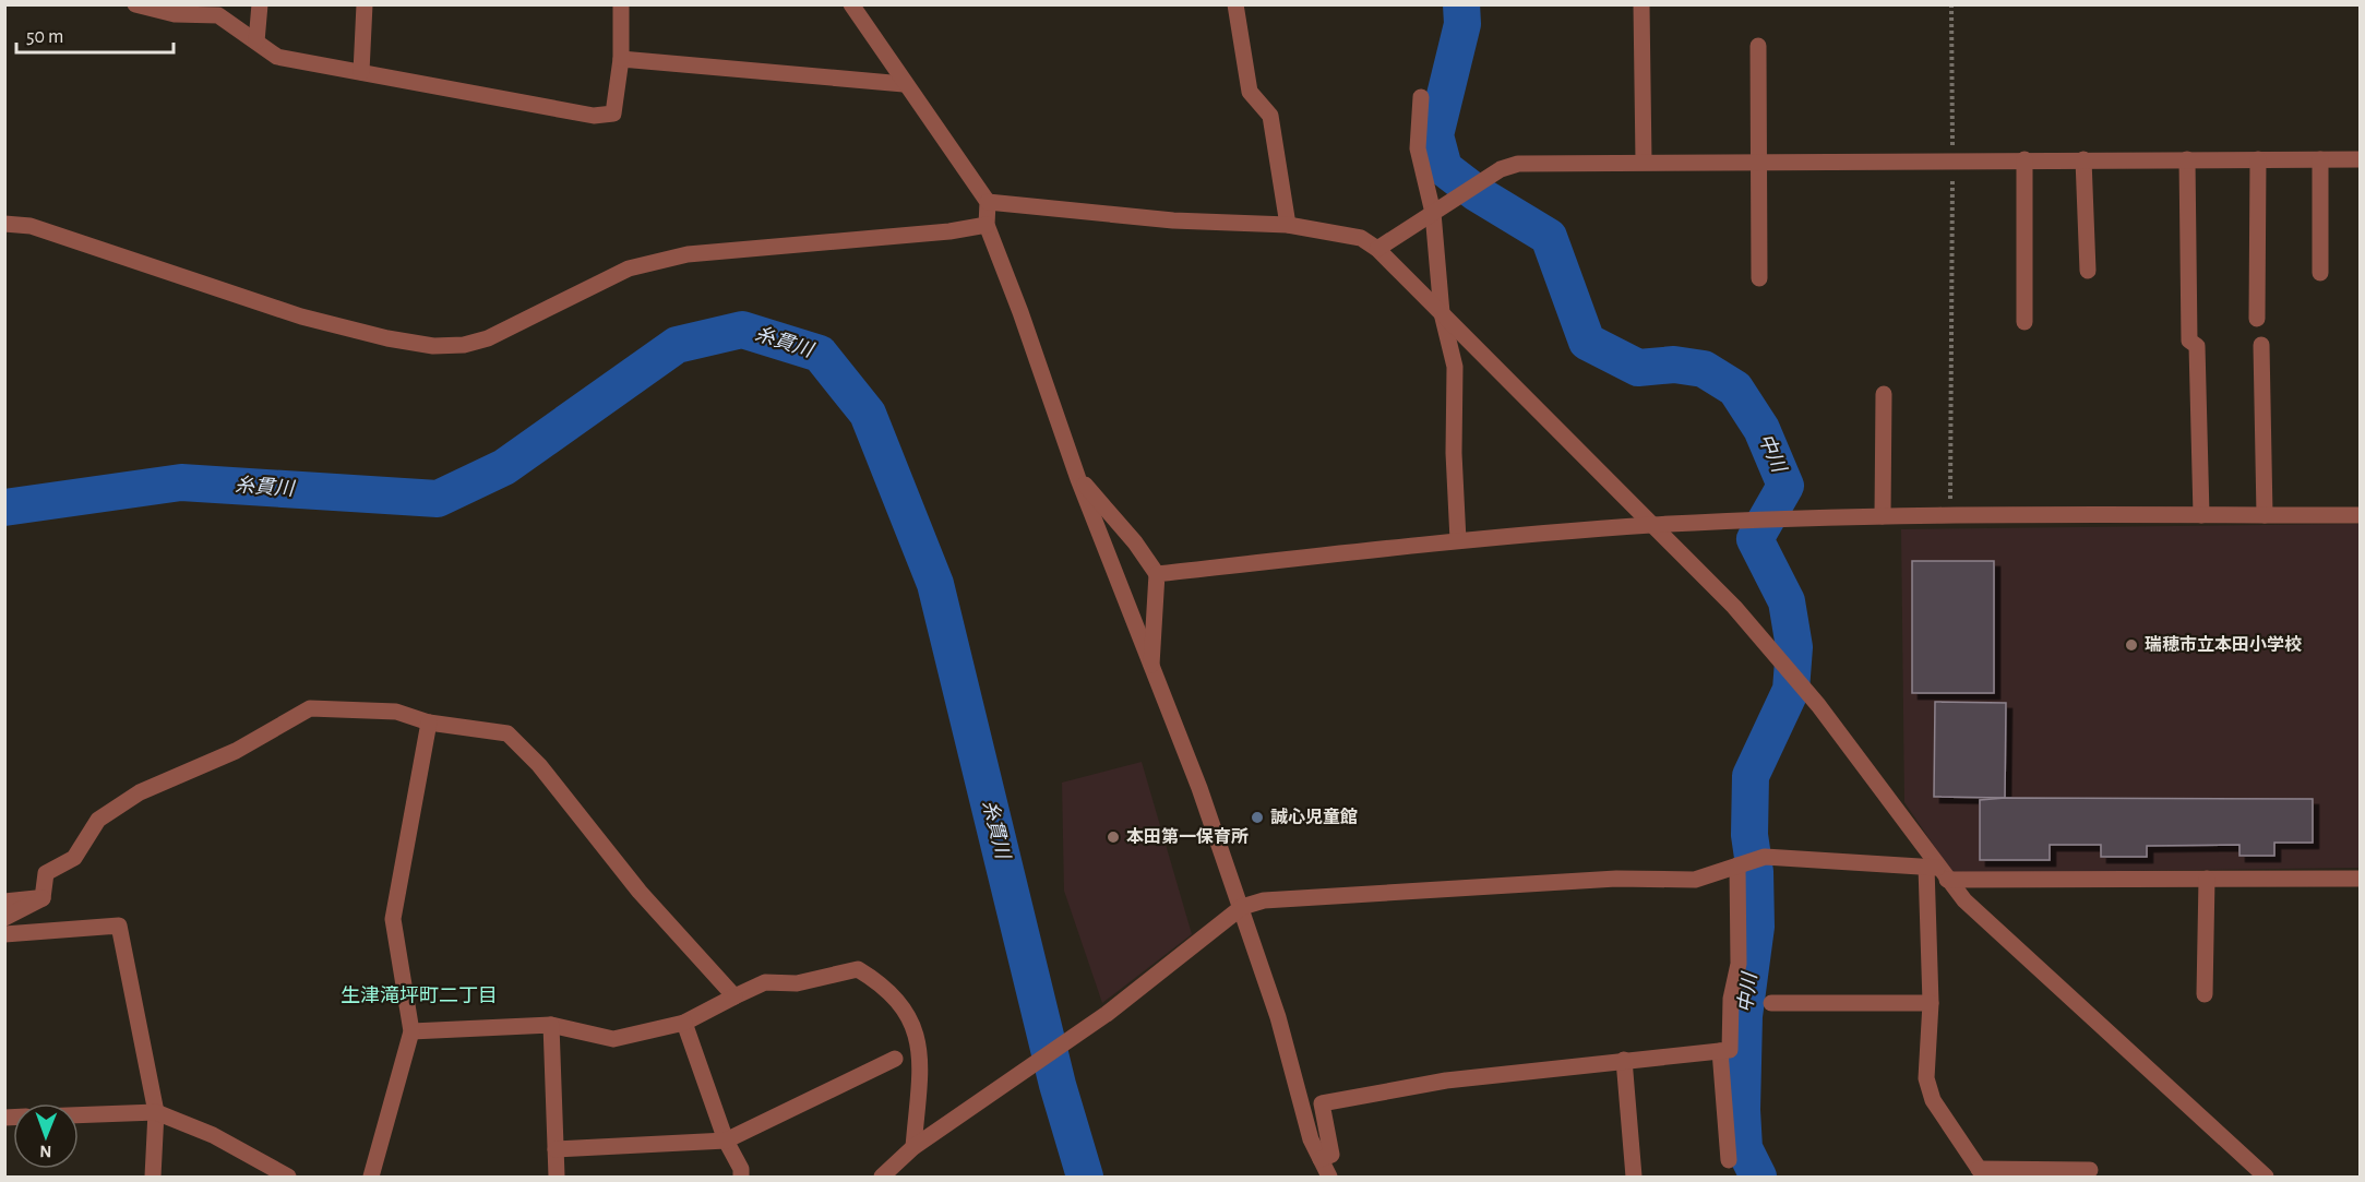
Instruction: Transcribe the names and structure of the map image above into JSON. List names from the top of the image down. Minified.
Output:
{"districts":["生津滝坪町二丁目"],"water":["糸貫川","中川"],"places":["瑞穂市立本田小学校","誠心児童館","本田第一保育所"],"scale_bar":"50 m","north":"bottom"}
